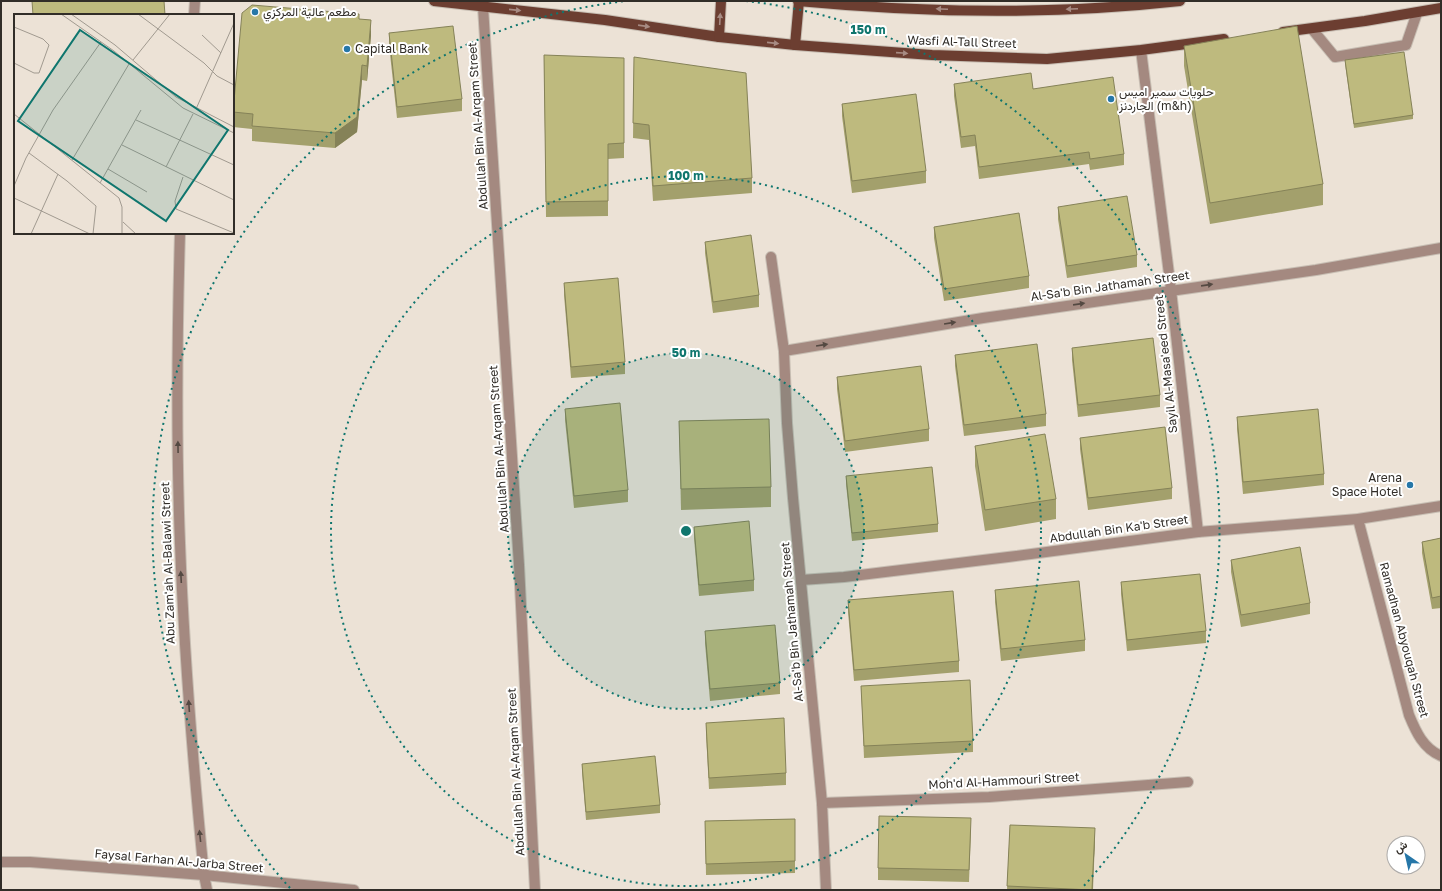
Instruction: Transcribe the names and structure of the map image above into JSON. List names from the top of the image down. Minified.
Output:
{"streets":{"main road":["Wasfi Al-Tall Street"],"street":["Abdullah Bin Al-Arqam Street","Al-Sa'b Bin Jathamah Street","Sayil Al-Masa'eed Street","Abdullah Bin Ka'b Street","Abu Zam'ah Al-Balawi Street","Ramadhan Abyouqah Street","Moh'd Al-Hammouri Street","Faysal Farhan Al-Jarba Street"]},"crossings":[["Wasfi Al-Tall Street","Abdullah Bin Al-Arqam Street"],["Wasfi Al-Tall Street","Sayil Al-Masa'eed Street"],["Al-Sa'b Bin Jathamah Street","Sayil Al-Masa'eed Street"],["Al-Sa'b Bin Jathamah Street","Abdullah Bin Ka'b Street"],["Al-Sa'b Bin Jathamah Street","Moh'd Al-Hammouri Street"],["Sayil Al-Masa'eed Street","Abdullah Bin Ka'b Street"],["Abdullah Bin Ka'b Street","Ramadhan Abyouqah Street"],["Abu Zam'ah Al-Balawi Street","Faysal Farhan Al-Jarba Street"]],"one_way":["Al-Sa'b Bin Jathamah Street","Abu Zam'ah Al-Balawi Street"],"places":["مطعم عالية المركزي","Capital Bank","حلويات سمير اميس الجاردنز (m&h)","Arena Space Hotel"],"north":"top left","rings":["150 m","100 m","50 m"]}
